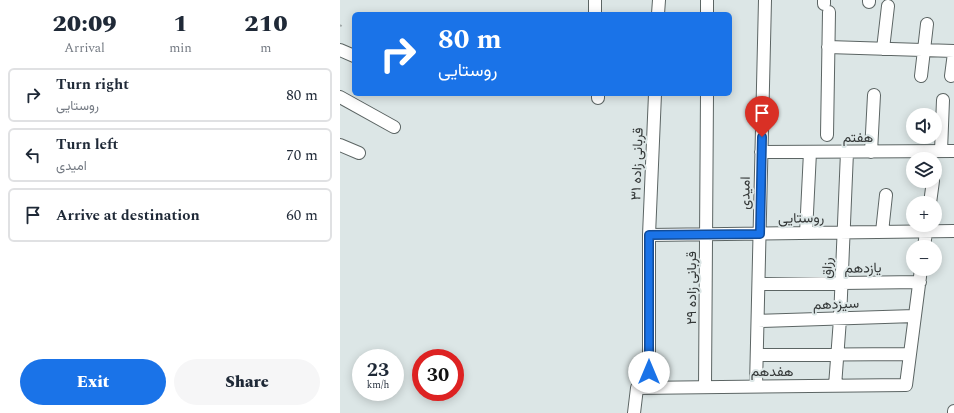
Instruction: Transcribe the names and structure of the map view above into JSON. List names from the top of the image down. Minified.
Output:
{"streets":{"street":["هفتم","قربانی زاده ۳۱","امیدی","روستایی","رزاق","یازدهم","قربانی زاده ۲۹","سیزدهم","هفدهم"]},"crossings":[["هفتم","امیدی"],["هفتم","رزاق"],["قربانی زاده ۳۱","روستایی"],["قربانی زاده ۳۱","هفدهم"],["امیدی","روستایی"],["امیدی","یازدهم"],["امیدی","سیزدهم"],["امیدی","هفدهم"],["روستایی","رزاق"],["روستایی","قربانی زاده ۲۹"],["رزاق","یازدهم"],["رزاق","سیزدهم"],["رزاق","هفدهم"],["قربانی زاده ۲۹","هفدهم"]],"page":{"eta":["20:09","Arrival","1","min","210","m"],"turn":["80 m","روستایی"],"list":[{"name":"Turn right","note":"روستایی","value":"80 m"},{"name":"Turn left","note":"امیدی","value":"70 m"},{"name":"Arrive at destination","value":"60 m"}],"map_buttons":["+","−"],"speed":"23 km/h","limit":"30","buttons":["Exit","Share"]}}
